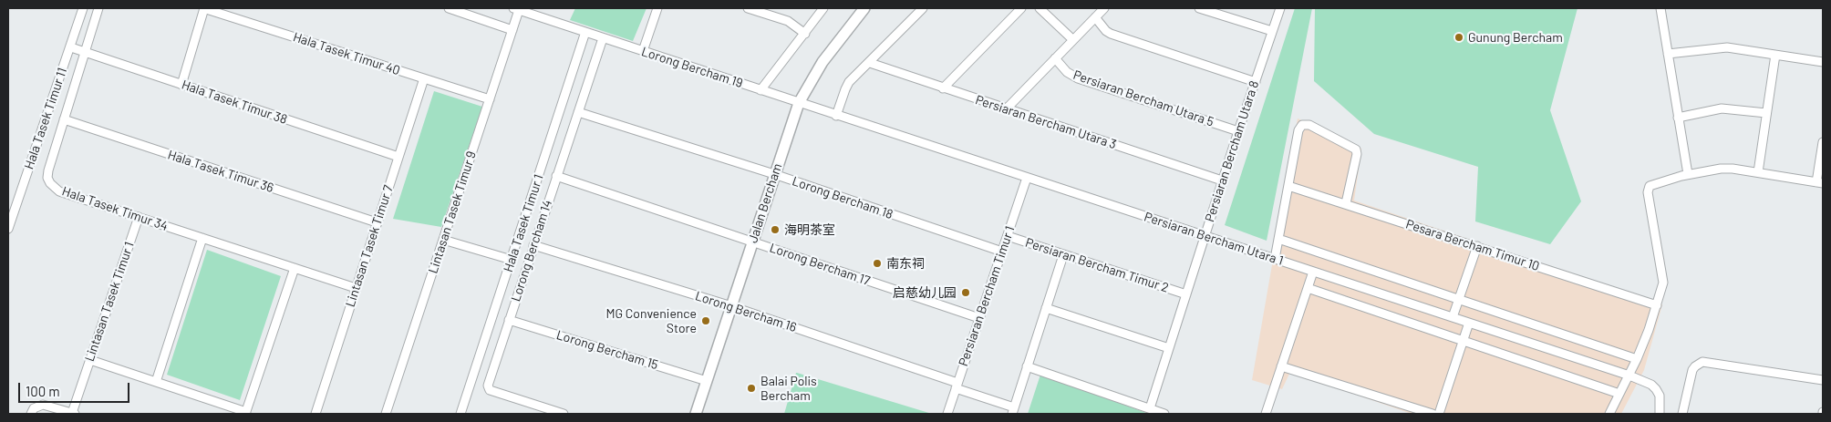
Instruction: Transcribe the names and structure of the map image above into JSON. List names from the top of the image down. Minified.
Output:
{"streets":{"main road":["Jalan Bercham"],"street":["Hala Tasek Timur 40","Lorong Bercham 19","Persiaran Bercham Utara 5","Hala Tasek Timur 38","Hala Tasek Timur 11","Persiaran Bercham Utara 3","Persiaran Bercham Utara 8","Hala Tasek Timur 36","Lorong Bercham 18","Hala Tasek Timur 34","Lintasan Tasek Timur 9","Hala Tasek Timur 1","Persiaran Bercham Utara 1","Pesara Bercham Timur 10","Lintasan Tasek Timur 7","Lorong Bercham 14","Lorong Bercham 17","Persiaran Bercham Timur 2","Persiaran Bercham Timur 1","Lintasan Tasek Timur 1","Lorong Bercham 16","Lorong Bercham 15"]},"crossings":[["Hala Tasek Timur 40","Lintasan Tasek Timur 9"],["Hala Tasek Timur 40","Lintasan Tasek Timur 7"],["Lorong Bercham 19","Jalan Bercham"],["Lorong Bercham 19","Lintasan Tasek Timur 9"],["Lorong Bercham 19","Hala Tasek Timur 1"],["Lorong Bercham 19","Persiaran Bercham Utara 1"],["Lorong Bercham 19","Lorong Bercham 14"],["Persiaran Bercham Utara 5","Persiaran Bercham Utara 8"],["Hala Tasek Timur 38","Hala Tasek Timur 11"],["Hala Tasek Timur 38","Hala Tasek Timur 34"],["Hala Tasek Timur 38","Lintasan Tasek Timur 7"],["Persiaran Bercham Utara 3","Persiaran Bercham Utara 8"],["Persiaran Bercham Utara 8","Persiaran Bercham Utara 1"],["Persiaran Bercham Utara 8","Persiaran Bercham Timur 2"],["Hala Tasek Timur 36","Hala Tasek Timur 34"],["Hala Tasek Timur 36","Lintasan Tasek Timur 7"],["Lorong Bercham 18","Jalan Bercham"],["Lorong Bercham 18","Lorong Bercham 14"],["Lorong Bercham 18","Persiaran Bercham Timur 1"],["Jalan Bercham","Persiaran Bercham Utara 1"],["Jalan Bercham","Lorong Bercham 17"],["Jalan Bercham","Lorong Bercham 16"],["Jalan Bercham","Lorong Bercham 15"],["Hala Tasek Timur 34","Lintasan Tasek Timur 7"],["Hala Tasek Timur 34","Lintasan Tasek Timur 1"],["Persiaran Bercham Utara 1","Persiaran Bercham Timur 1"],["Lorong Bercham 14","Lorong Bercham 17"],["Lorong Bercham 14","Lorong Bercham 16"],["Lorong Bercham 14","Lorong Bercham 15"],["Lorong Bercham 17","Persiaran Bercham Timur 1"],["Persiaran Bercham Timur 2","Persiaran Bercham Timur 1"],["Persiaran Bercham Timur 1","Lorong Bercham 16"]],"places":["Gunung Bercham","海明茶室","南东祠","启慈幼儿园","MG Convenience Store","Balai Polis Bercham"],"scale_bar":"100 m"}
